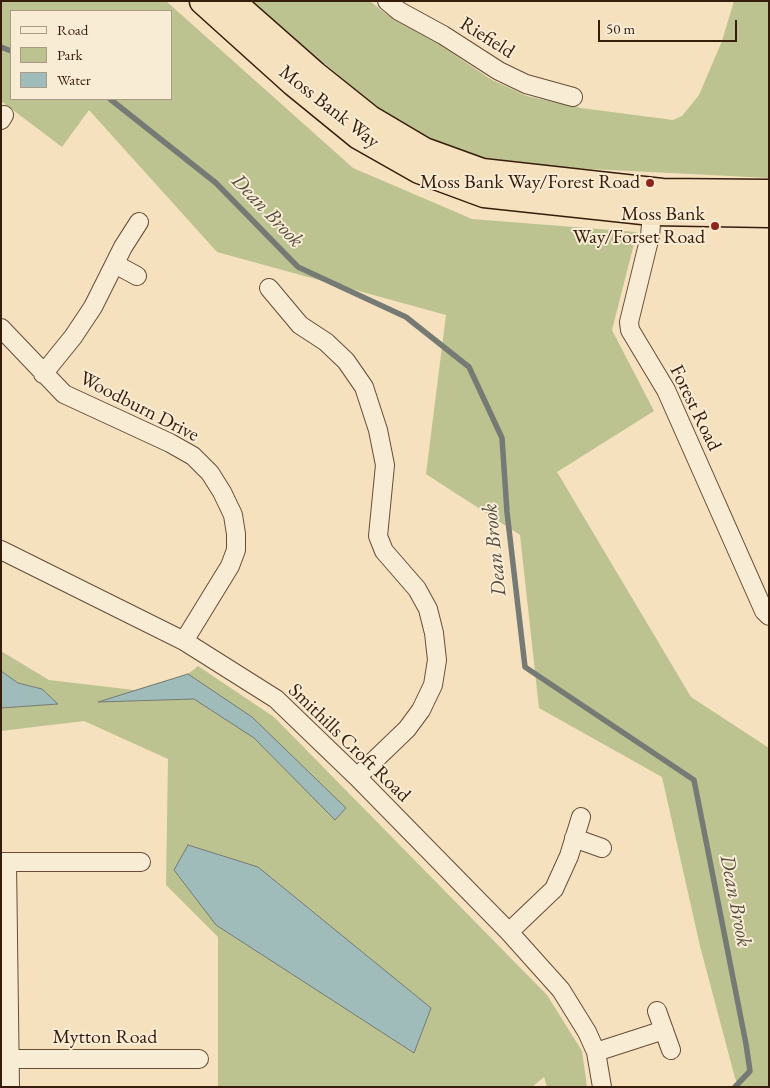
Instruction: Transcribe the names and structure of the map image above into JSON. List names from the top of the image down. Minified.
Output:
{"streets":{"highway":["Moss Bank Way"],"street":["Riefield","Woodburn Drive","Forest Road","Smithills Croft Road","Mytton Road"]},"crossings":[["Moss Bank Way","Forest Road"],["Woodburn Drive","Smithills Croft Road"]],"water":["Dean Brook"],"places":["Moss Bank Way/Forest Road","Moss Bank Way/Forset Road"],"legend":["Road","Park","Water"],"scale_bar":"50 m"}
